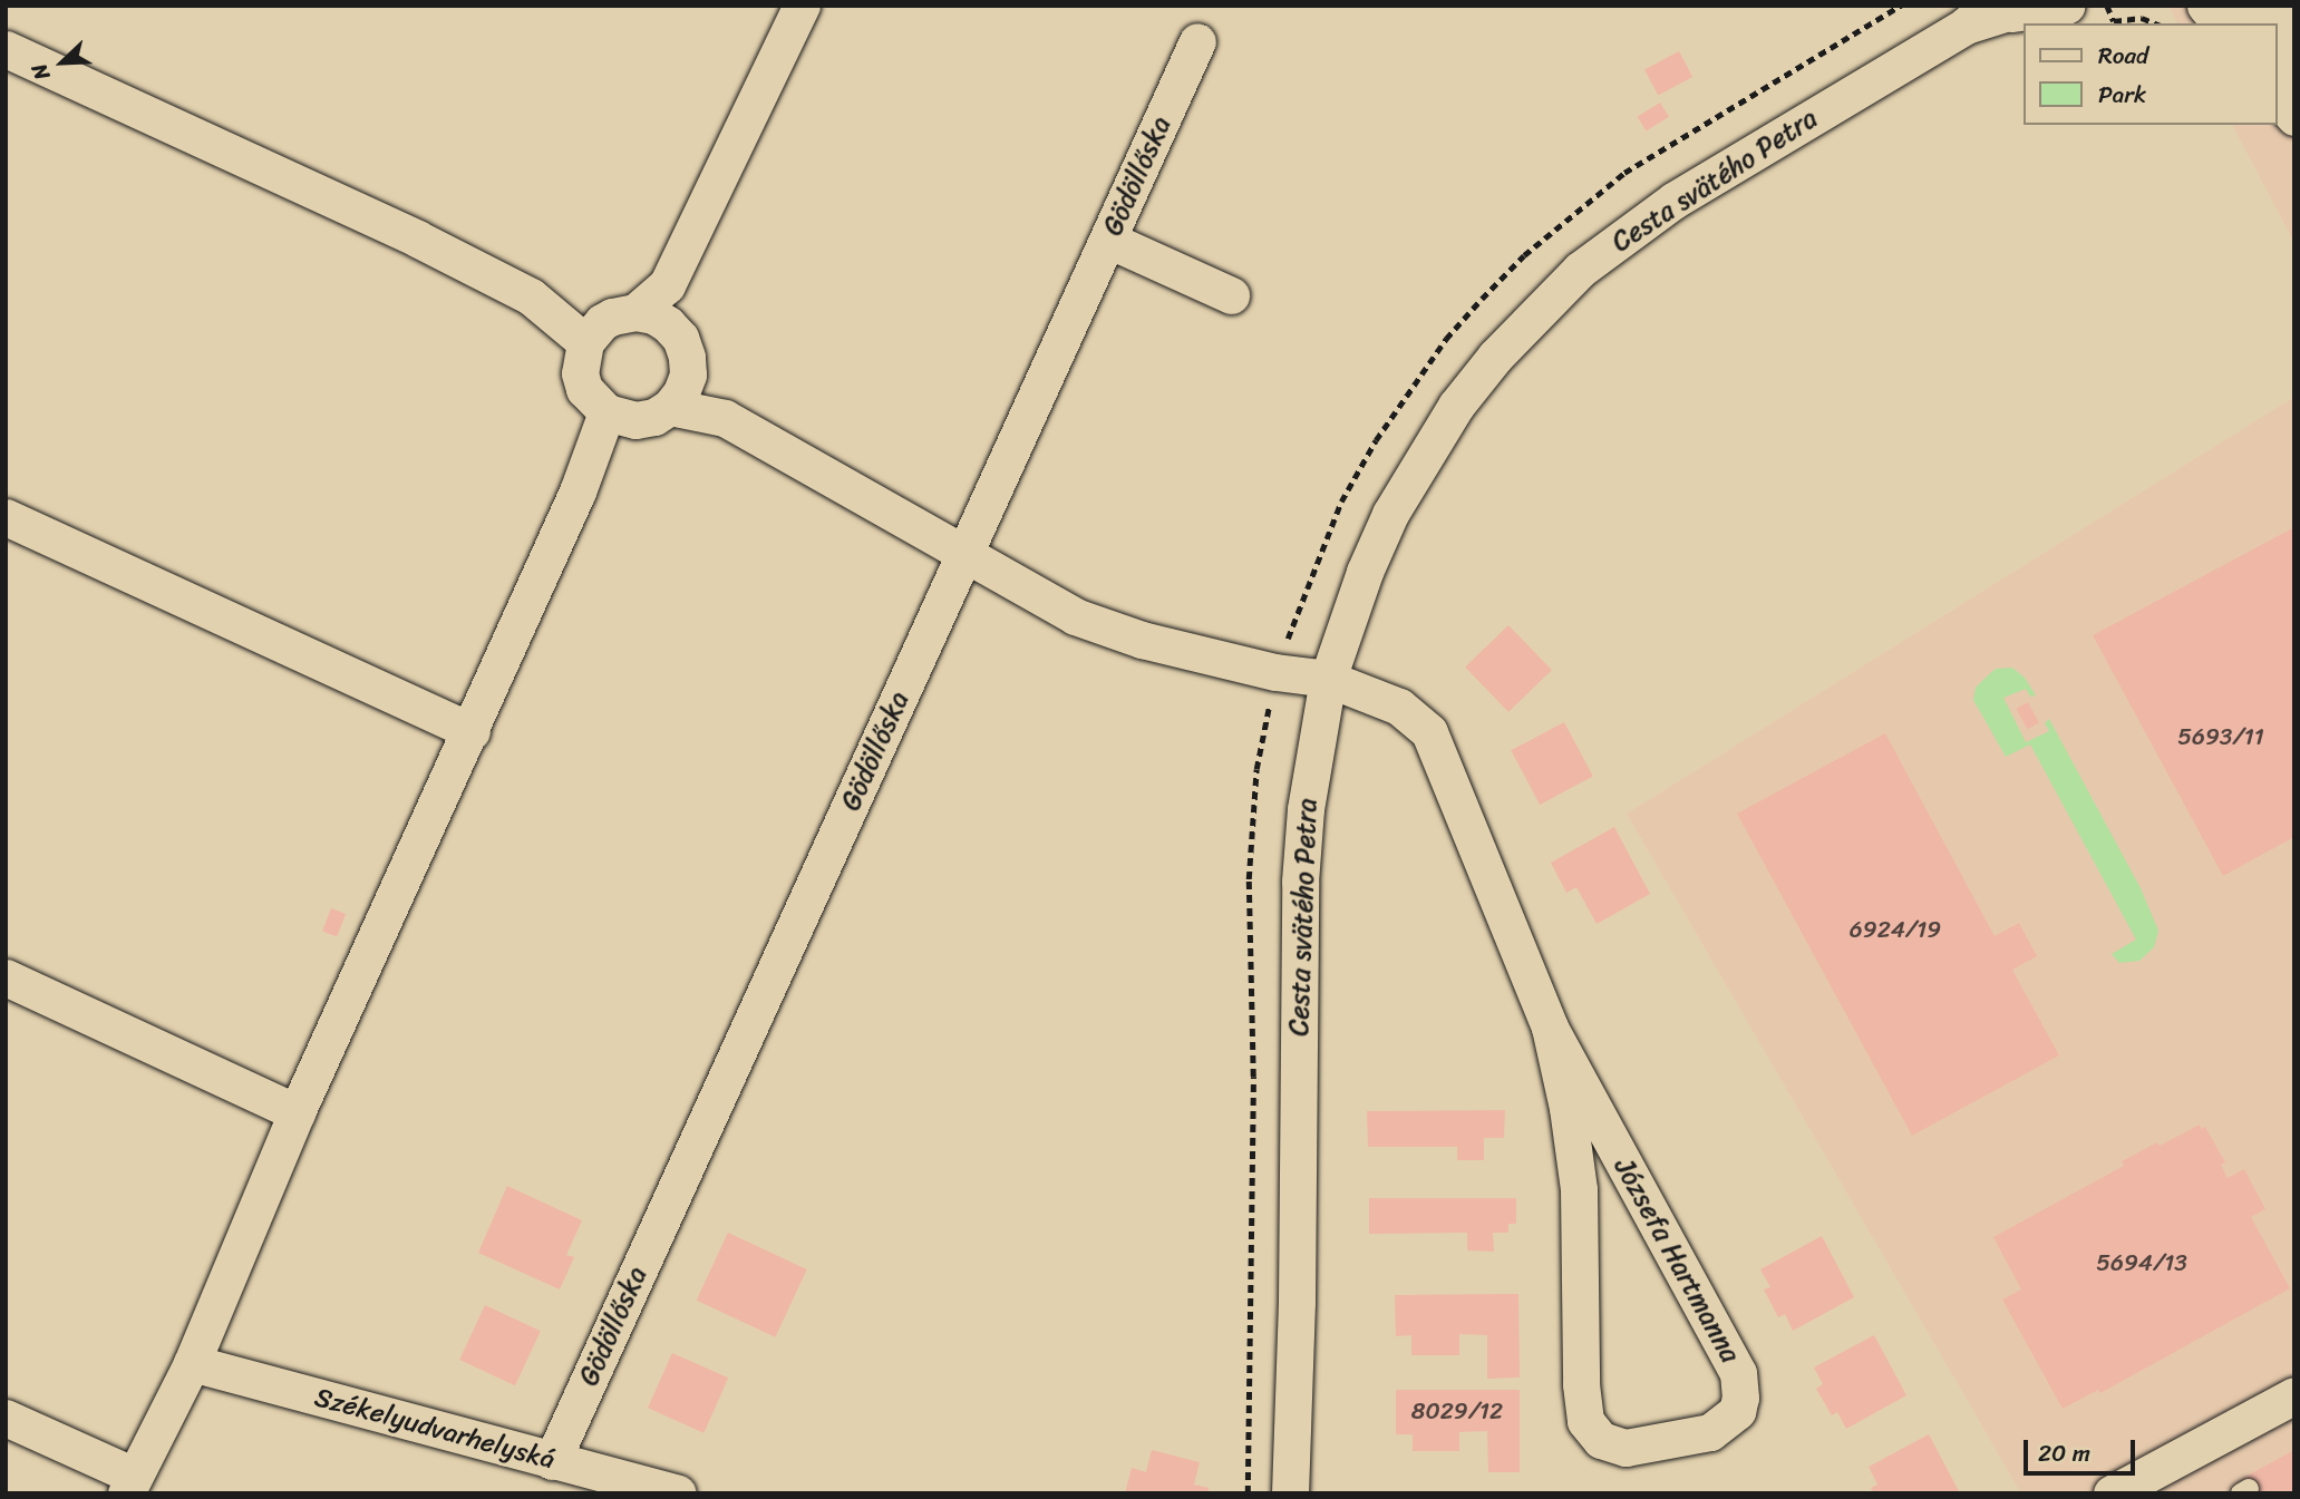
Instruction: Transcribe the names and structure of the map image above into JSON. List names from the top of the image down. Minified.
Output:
{"streets":{"street":["Gödöllőska","Cesta svätého Petra","Józsefa Hartmanna","Székelyudvarhelyská"]},"crossings":[["Gödöllőska","Józsefa Hartmanna"],["Gödöllőska","Székelyudvarhelyská"],["Cesta svätého Petra","Józsefa Hartmanna"]],"house_numbers":["5693/11","6924/19","5694/13","8029/12"],"legend":["Road","Park"],"scale_bar":"20 m","north":"bottom left"}
